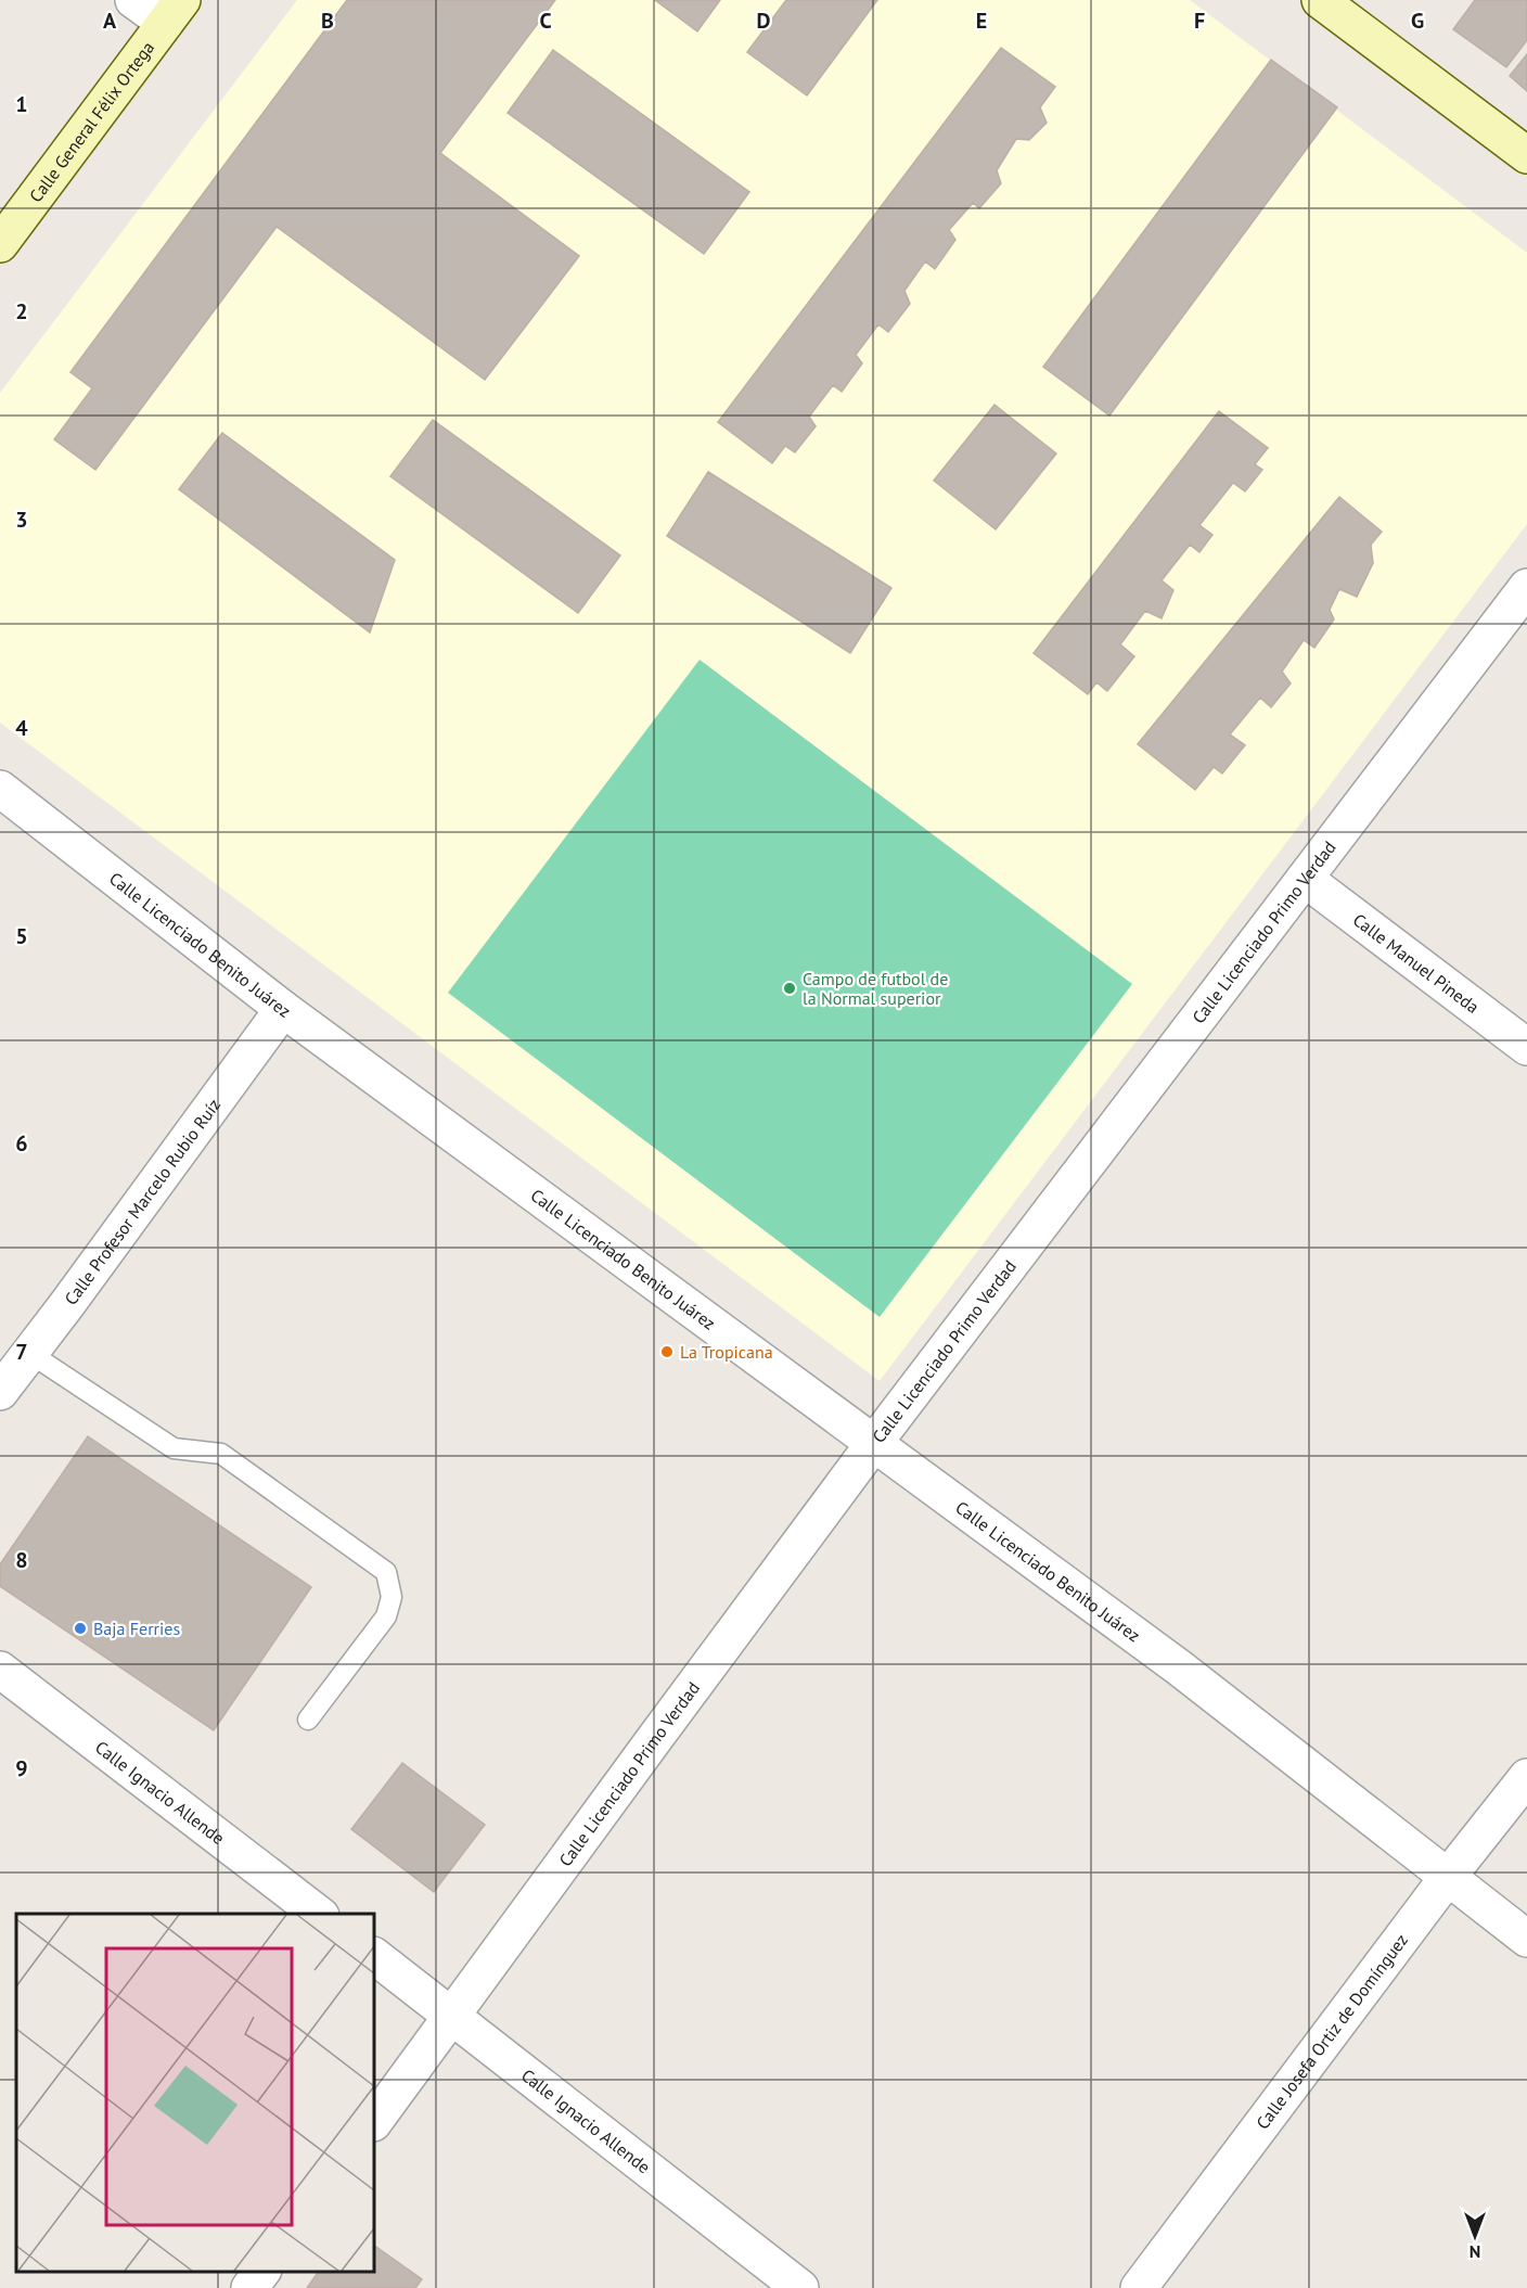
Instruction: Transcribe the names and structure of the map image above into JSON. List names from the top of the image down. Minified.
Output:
{"streets":{"street":["Calle General Félix Ortega","Calle Licenciado Primo Verdad","Calle Licenciado Benito Juárez","Calle Manuel Pineda","Calle Profesor Marcelo Rubio Ruíz","Calle Ignacio Allende","Calle Josefa Ortiz de Domínguez"]},"crossings":[["Calle Licenciado Primo Verdad","Calle Licenciado Benito Juárez"],["Calle Licenciado Primo Verdad","Calle Manuel Pineda"],["Calle Licenciado Primo Verdad","Calle Ignacio Allende"],["Calle Licenciado Benito Juárez","Calle Profesor Marcelo Rubio Ruíz"],["Calle Licenciado Benito Juárez","Calle Josefa Ortiz de Domínguez"]],"places":["Campo de futbol de la Normal superior","La Tropicana","Baja Ferries"],"north":"bottom","grid":{"columns":["A","B","C","D","E","F","G"],"rows":["1","2","3","4","5","6","7","8","9"]}}
